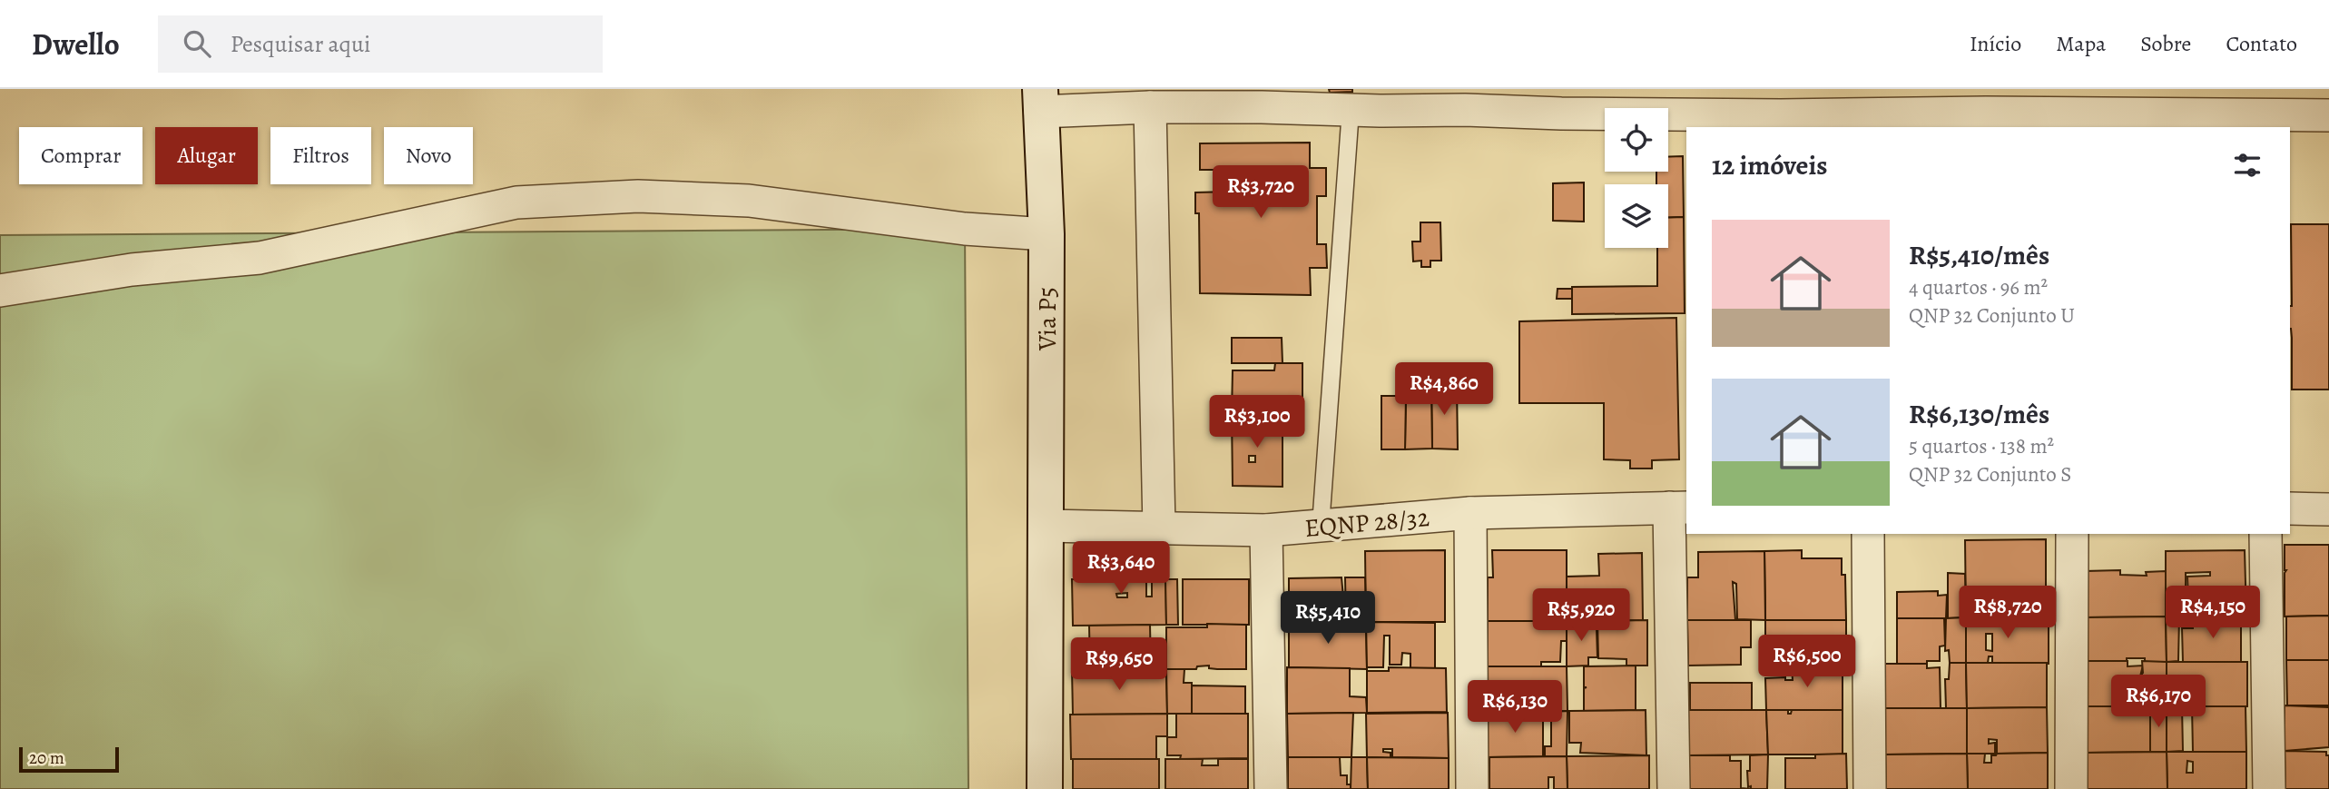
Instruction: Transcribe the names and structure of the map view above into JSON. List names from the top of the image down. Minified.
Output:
{"streets":{"street":["Via P5","EQNP 28/32"]},"crossings":[["Via P5","EQNP 28/32"]],"scale_bar":"20 m","page":{"header":"Dwello","search":"Pesquisar aqui","nav":["Início","Mapa","Sobre","Contato"],"chip":["Comprar","Alugar","Filtros","Novo"],"heading":"12 imóveis","price":["R$3,720","R$4,860","R$3,100","R$3,640","R$8,720","R$4,150","R$5,920","R$5,410","R$6,500","R$9,650","R$6,170","R$6,130"],"list":[{"name":"R$5,410/mês","note":"4 quartos · 96 m² · QNP 32 Conjunto U"},{"name":"R$6,130/mês","note":"5 quartos · 138 m² · QNP 32 Conjunto S"}],"scale":"20 m"}}
